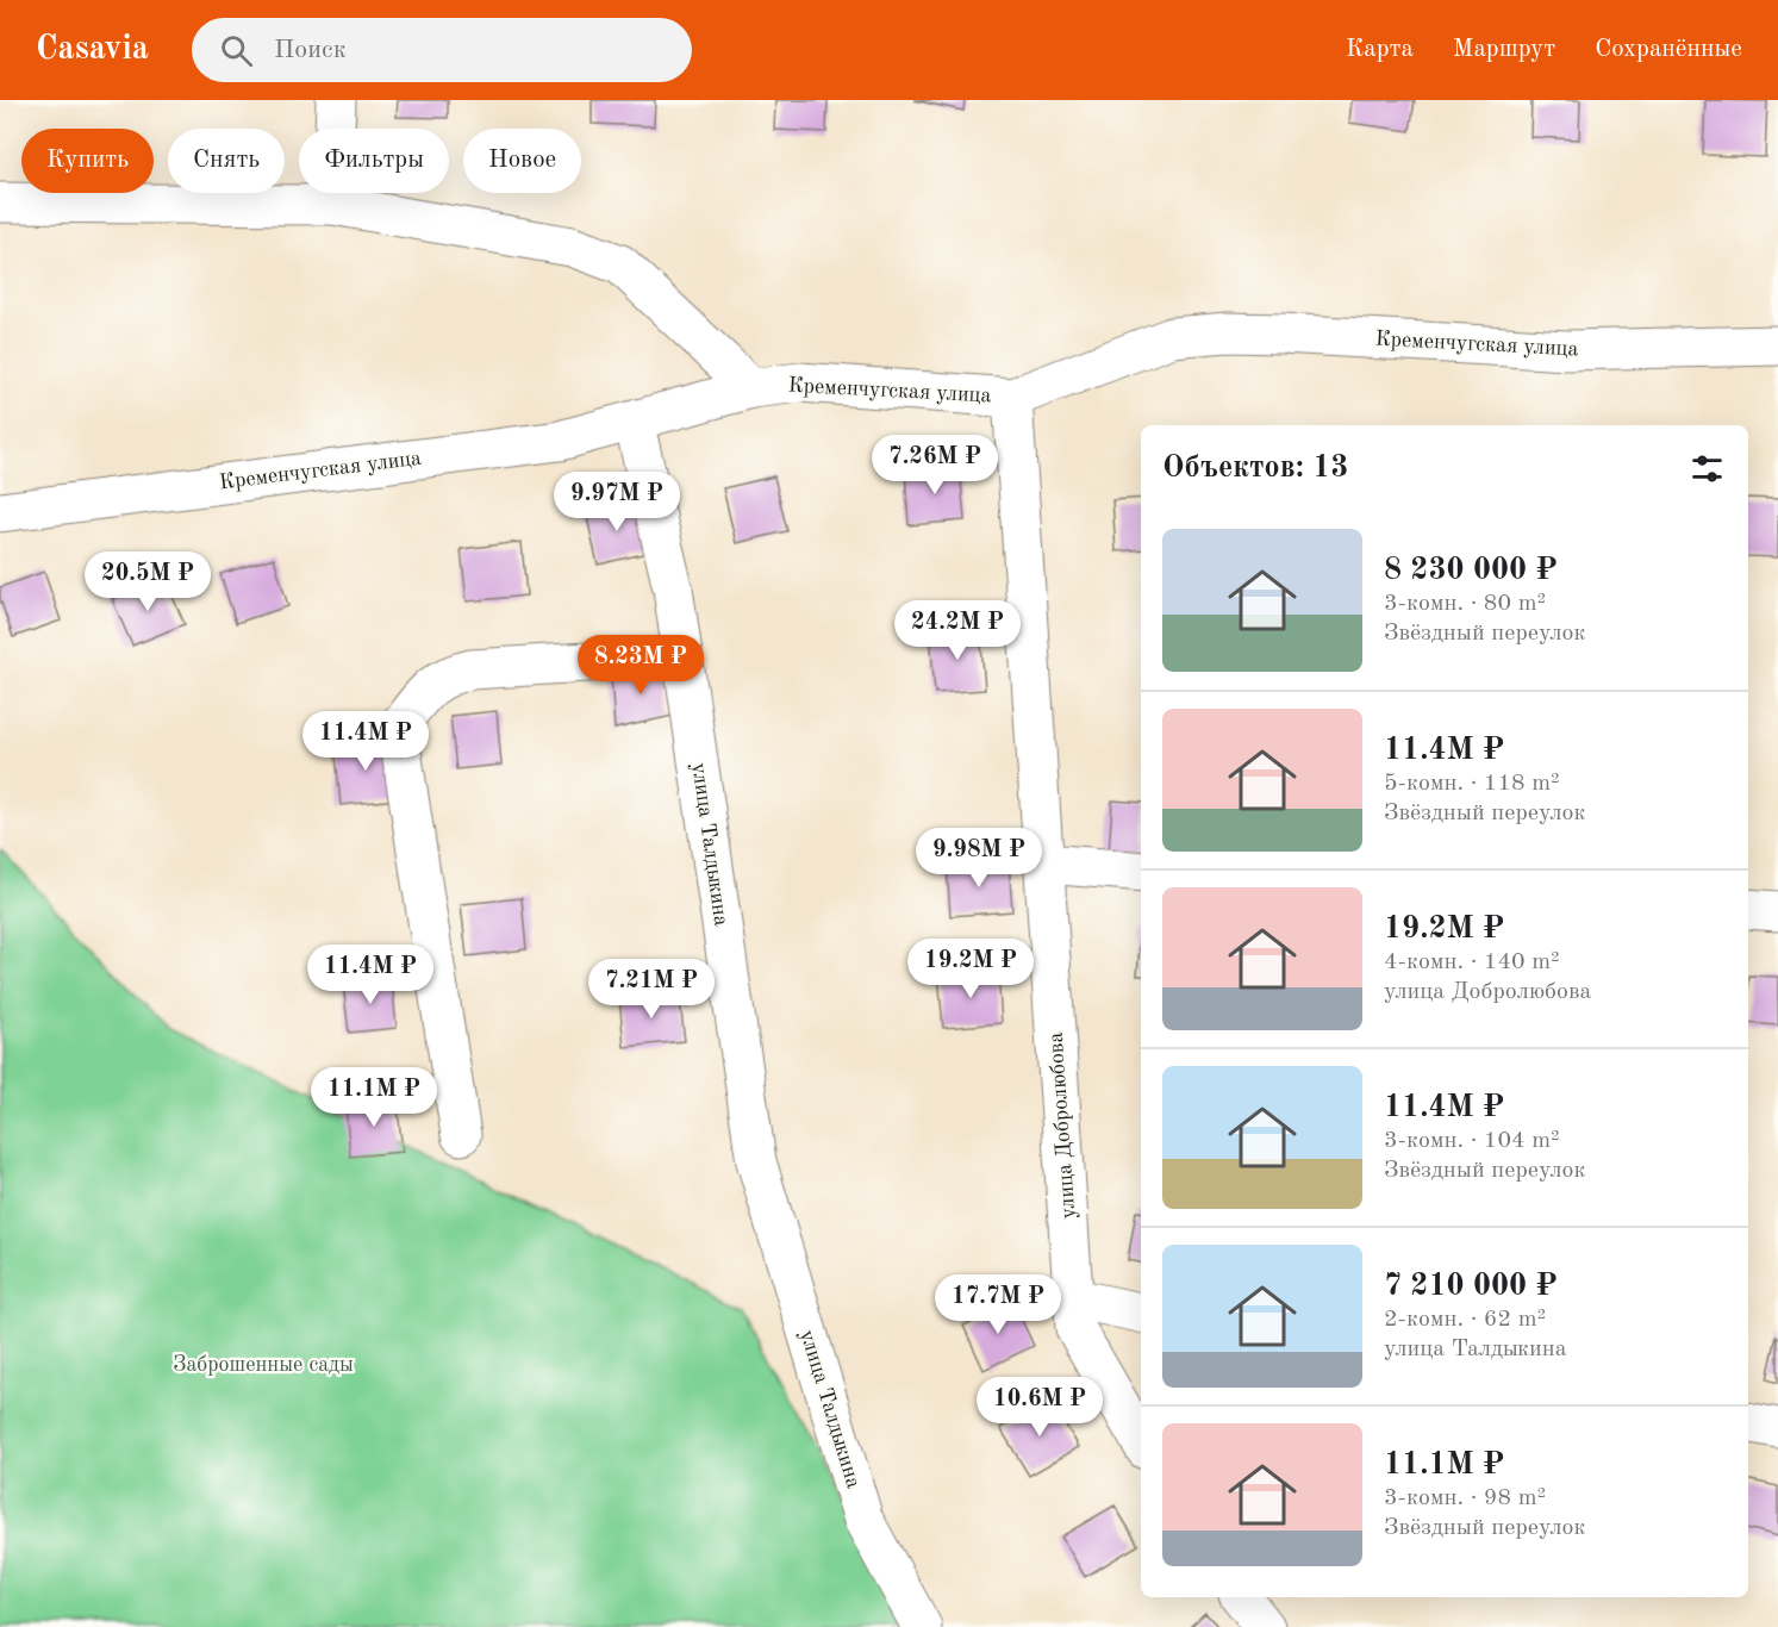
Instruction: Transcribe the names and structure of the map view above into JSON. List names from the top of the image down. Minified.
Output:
{"streets":{"street":["Кременчугская улица","улица Талдыкина","улица Добролюбова"]},"crossings":[["Кременчугская улица","улица Талдыкина"],["Кременчугская улица","улица Добролюбова"]],"parks":["Заброшенные сады"],"page":{"header":"Casavia","search":"Поиск","nav":["Карта","Маршрут","Сохранённые"],"chip":["Купить","Снять","Фильтры","Новое"],"heading":"Объектов: 13","price":["7.26M ₽","9.97M ₽","20.5M ₽","24.2M ₽","8.23M ₽","11.4M ₽","9.98M ₽","19.2M ₽","11.4M ₽","7.21M ₽","11.1M ₽","17.7M ₽","10.6M ₽"],"list":[{"name":"8 230 000 ₽","note":"3-комн. · 80 m² · Звёздный переулок"},{"name":"11.4M ₽","note":"5-комн. · 118 m² · Звёздный переулок"},{"name":"19.2M ₽","note":"4-комн. · 140 m² · улица Добролюбова"},{"name":"11.4M ₽","note":"3-комн. · 104 m² · Звёздный переулок"},{"name":"7 210 000 ₽","note":"2-комн. · 62 m² · улица Талдыкина"},{"name":"11.1M ₽","note":"3-комн. · 98 m² · Звёздный переулок"}]}}
